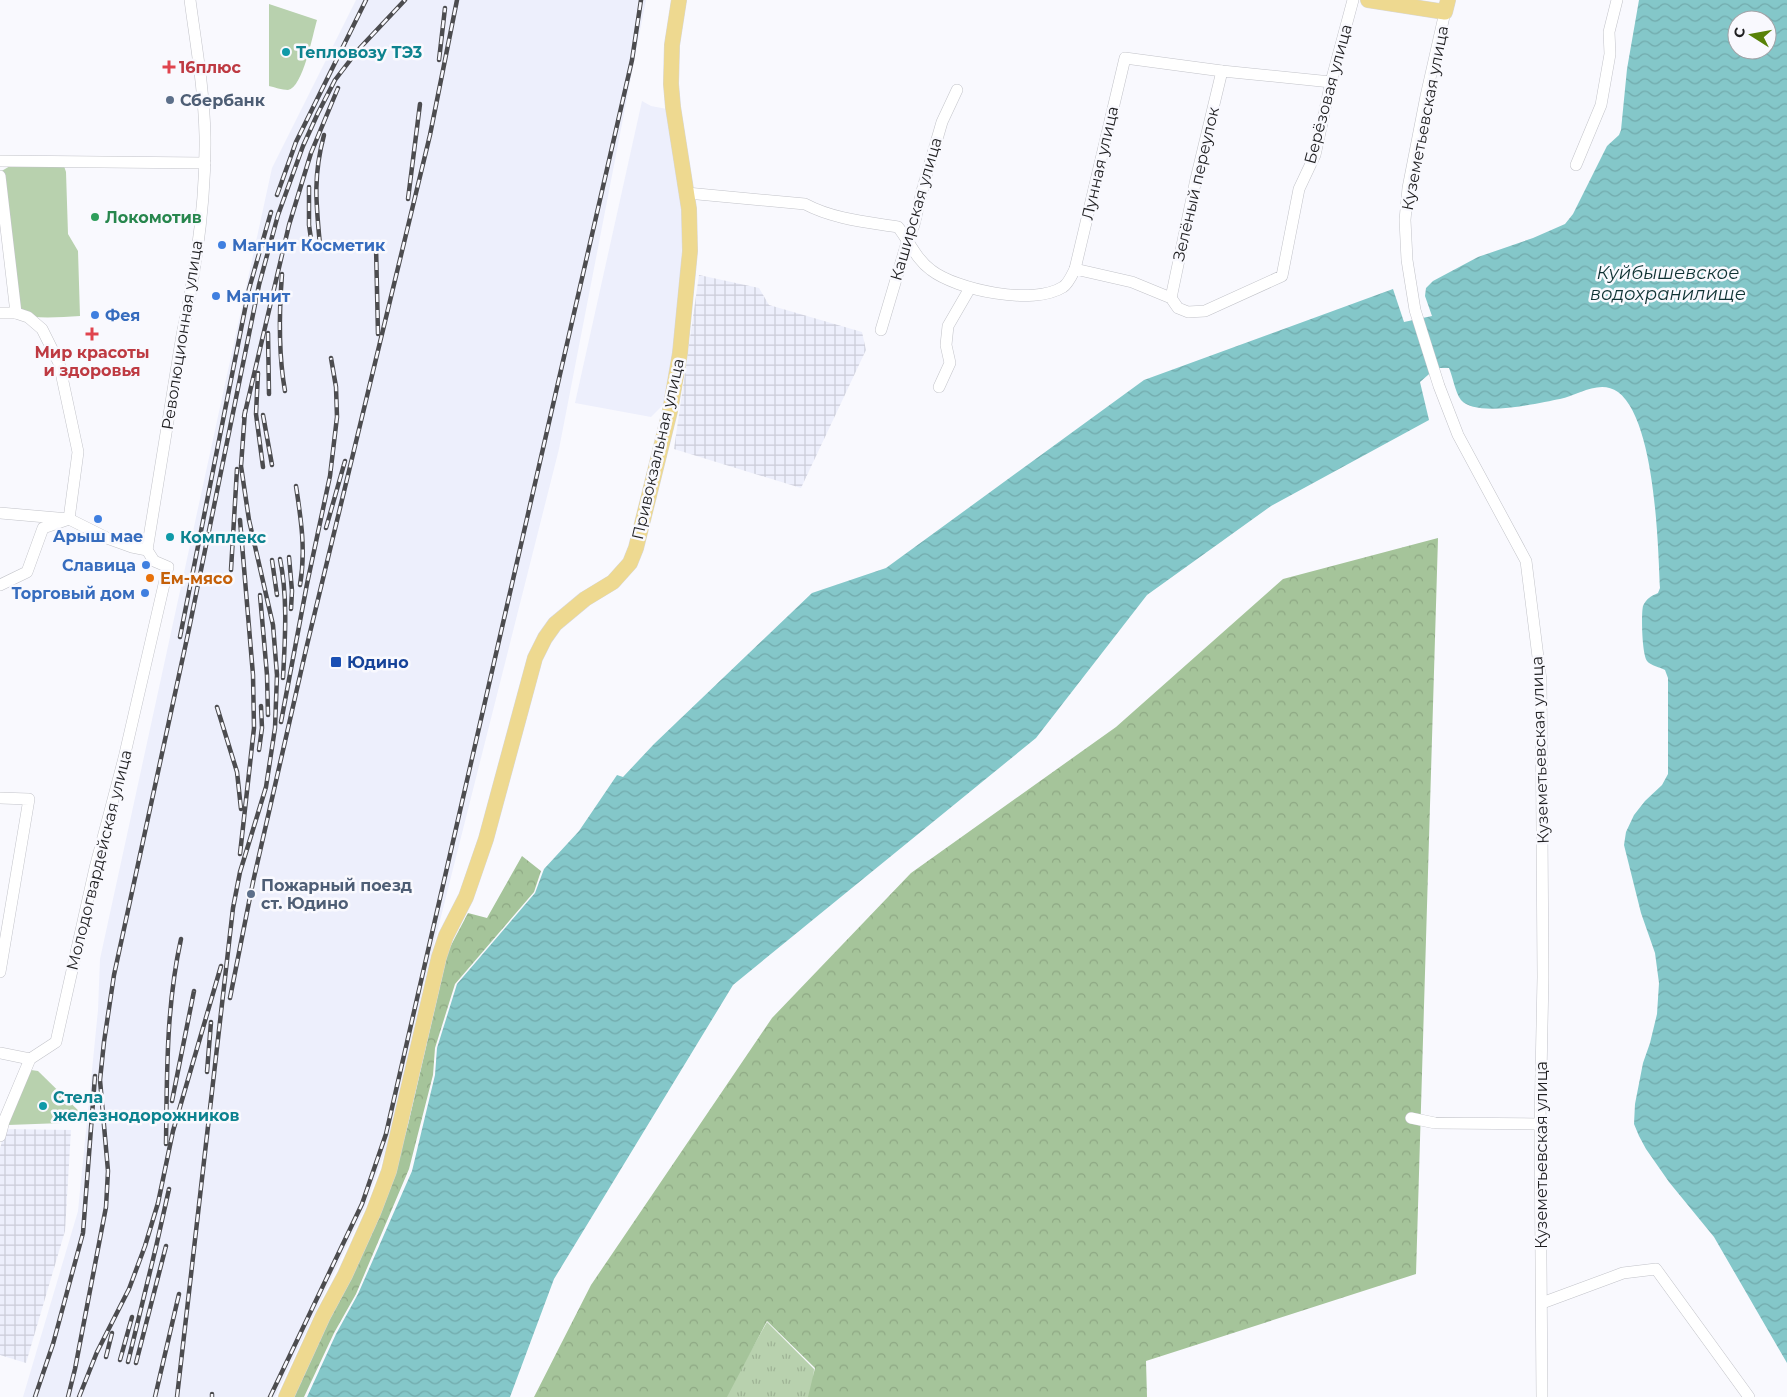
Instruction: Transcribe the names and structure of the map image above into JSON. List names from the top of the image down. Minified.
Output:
{"streets":{"main road":["Привокзальная улица"],"street":["Берёзовая улица","Куземетьевская улица","Лунная улица","Зелёный переулок","Каширская улица","Революционная улица","Молодогвардейская улица"]},"crossings":[["Берёзовая улица","Зелёный переулок"],["Лунная улица","Зелёный переулок"],["Революционная улица","Молодогвардейская улица"]],"water":["Куйбышевское водохранилище"],"places":{"other":["Тепловозу ТЭ3","Сбербанк","Локомотив","Магнит Косметик","Магнит","Фея","Арыш мае","Комплекс","Славица","Ем-мясо","Торговый дом","Пожарный поезд ст. Юдино","Стела железнодорожников"],"health":["16плюс","Мир красоты и здоровья"],"transit":["Юдино"]},"north":"left"}
